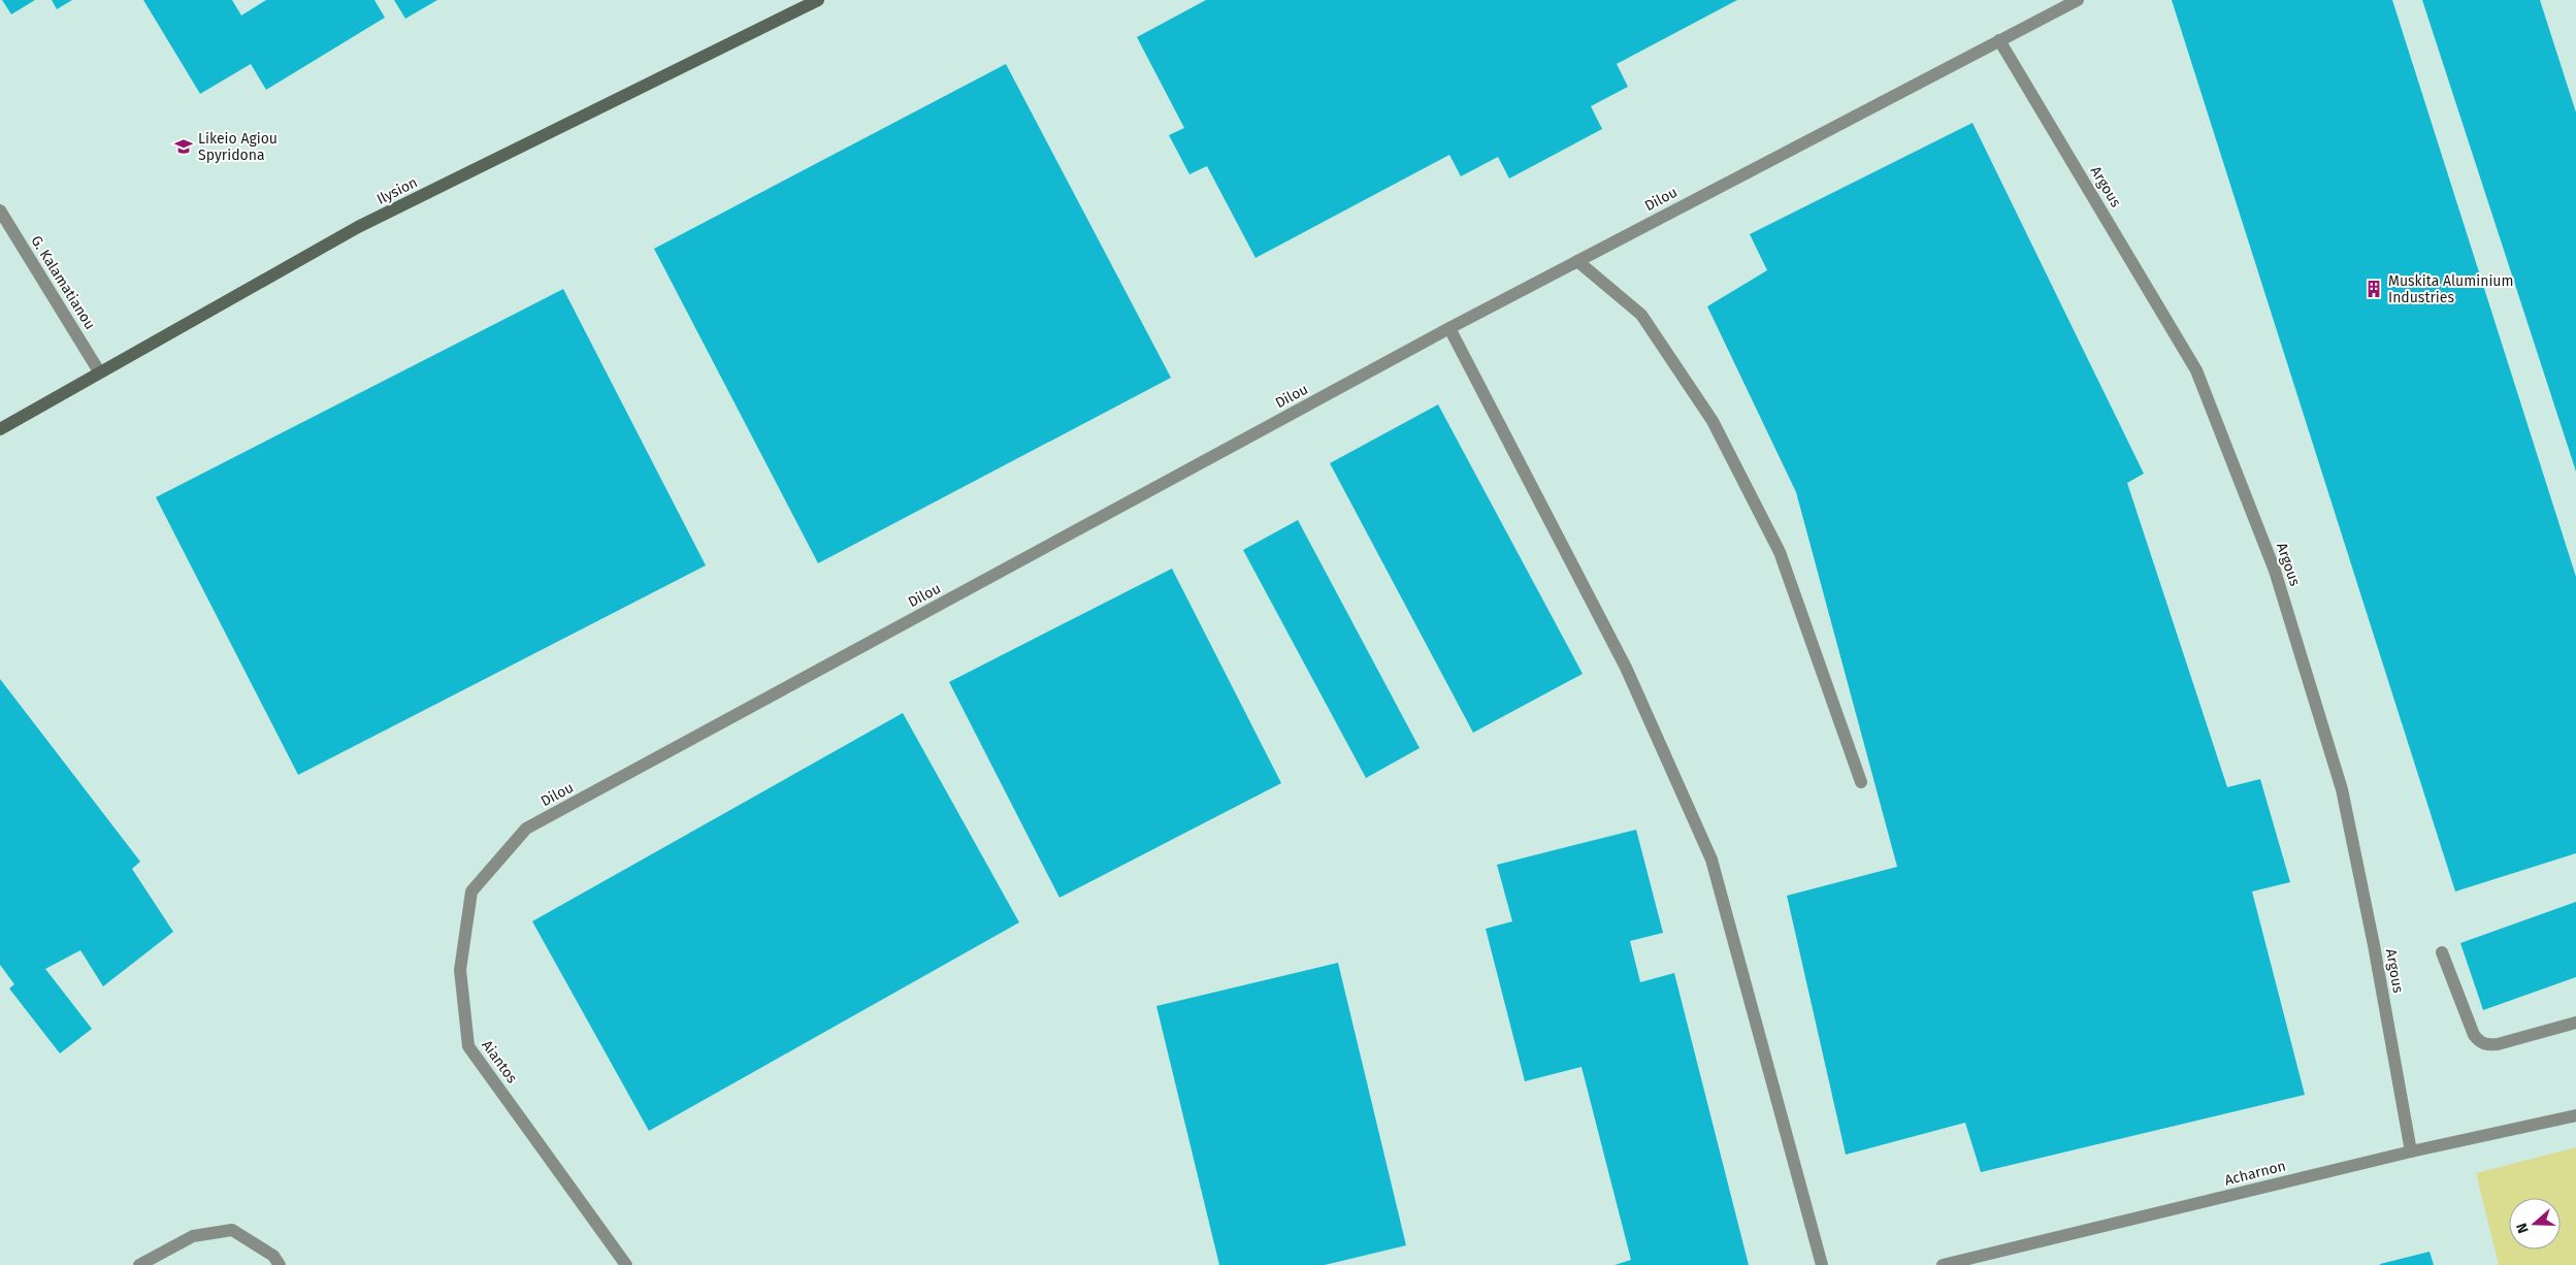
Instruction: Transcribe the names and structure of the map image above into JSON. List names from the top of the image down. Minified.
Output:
{"streets":{"street":["Argous","Ilysion","Dilou","G. Kalamatianou","Aiantos","Acharnon"]},"crossings":[["Argous","Dilou"],["Argous","Acharnon"],["Ilysion","G. Kalamatianou"],["Dilou","Aiantos"]],"places":{"school or university":["Likeio Agiou Spyridona"],"building":["Muskita Aluminium Industries"]},"north":"left"}
